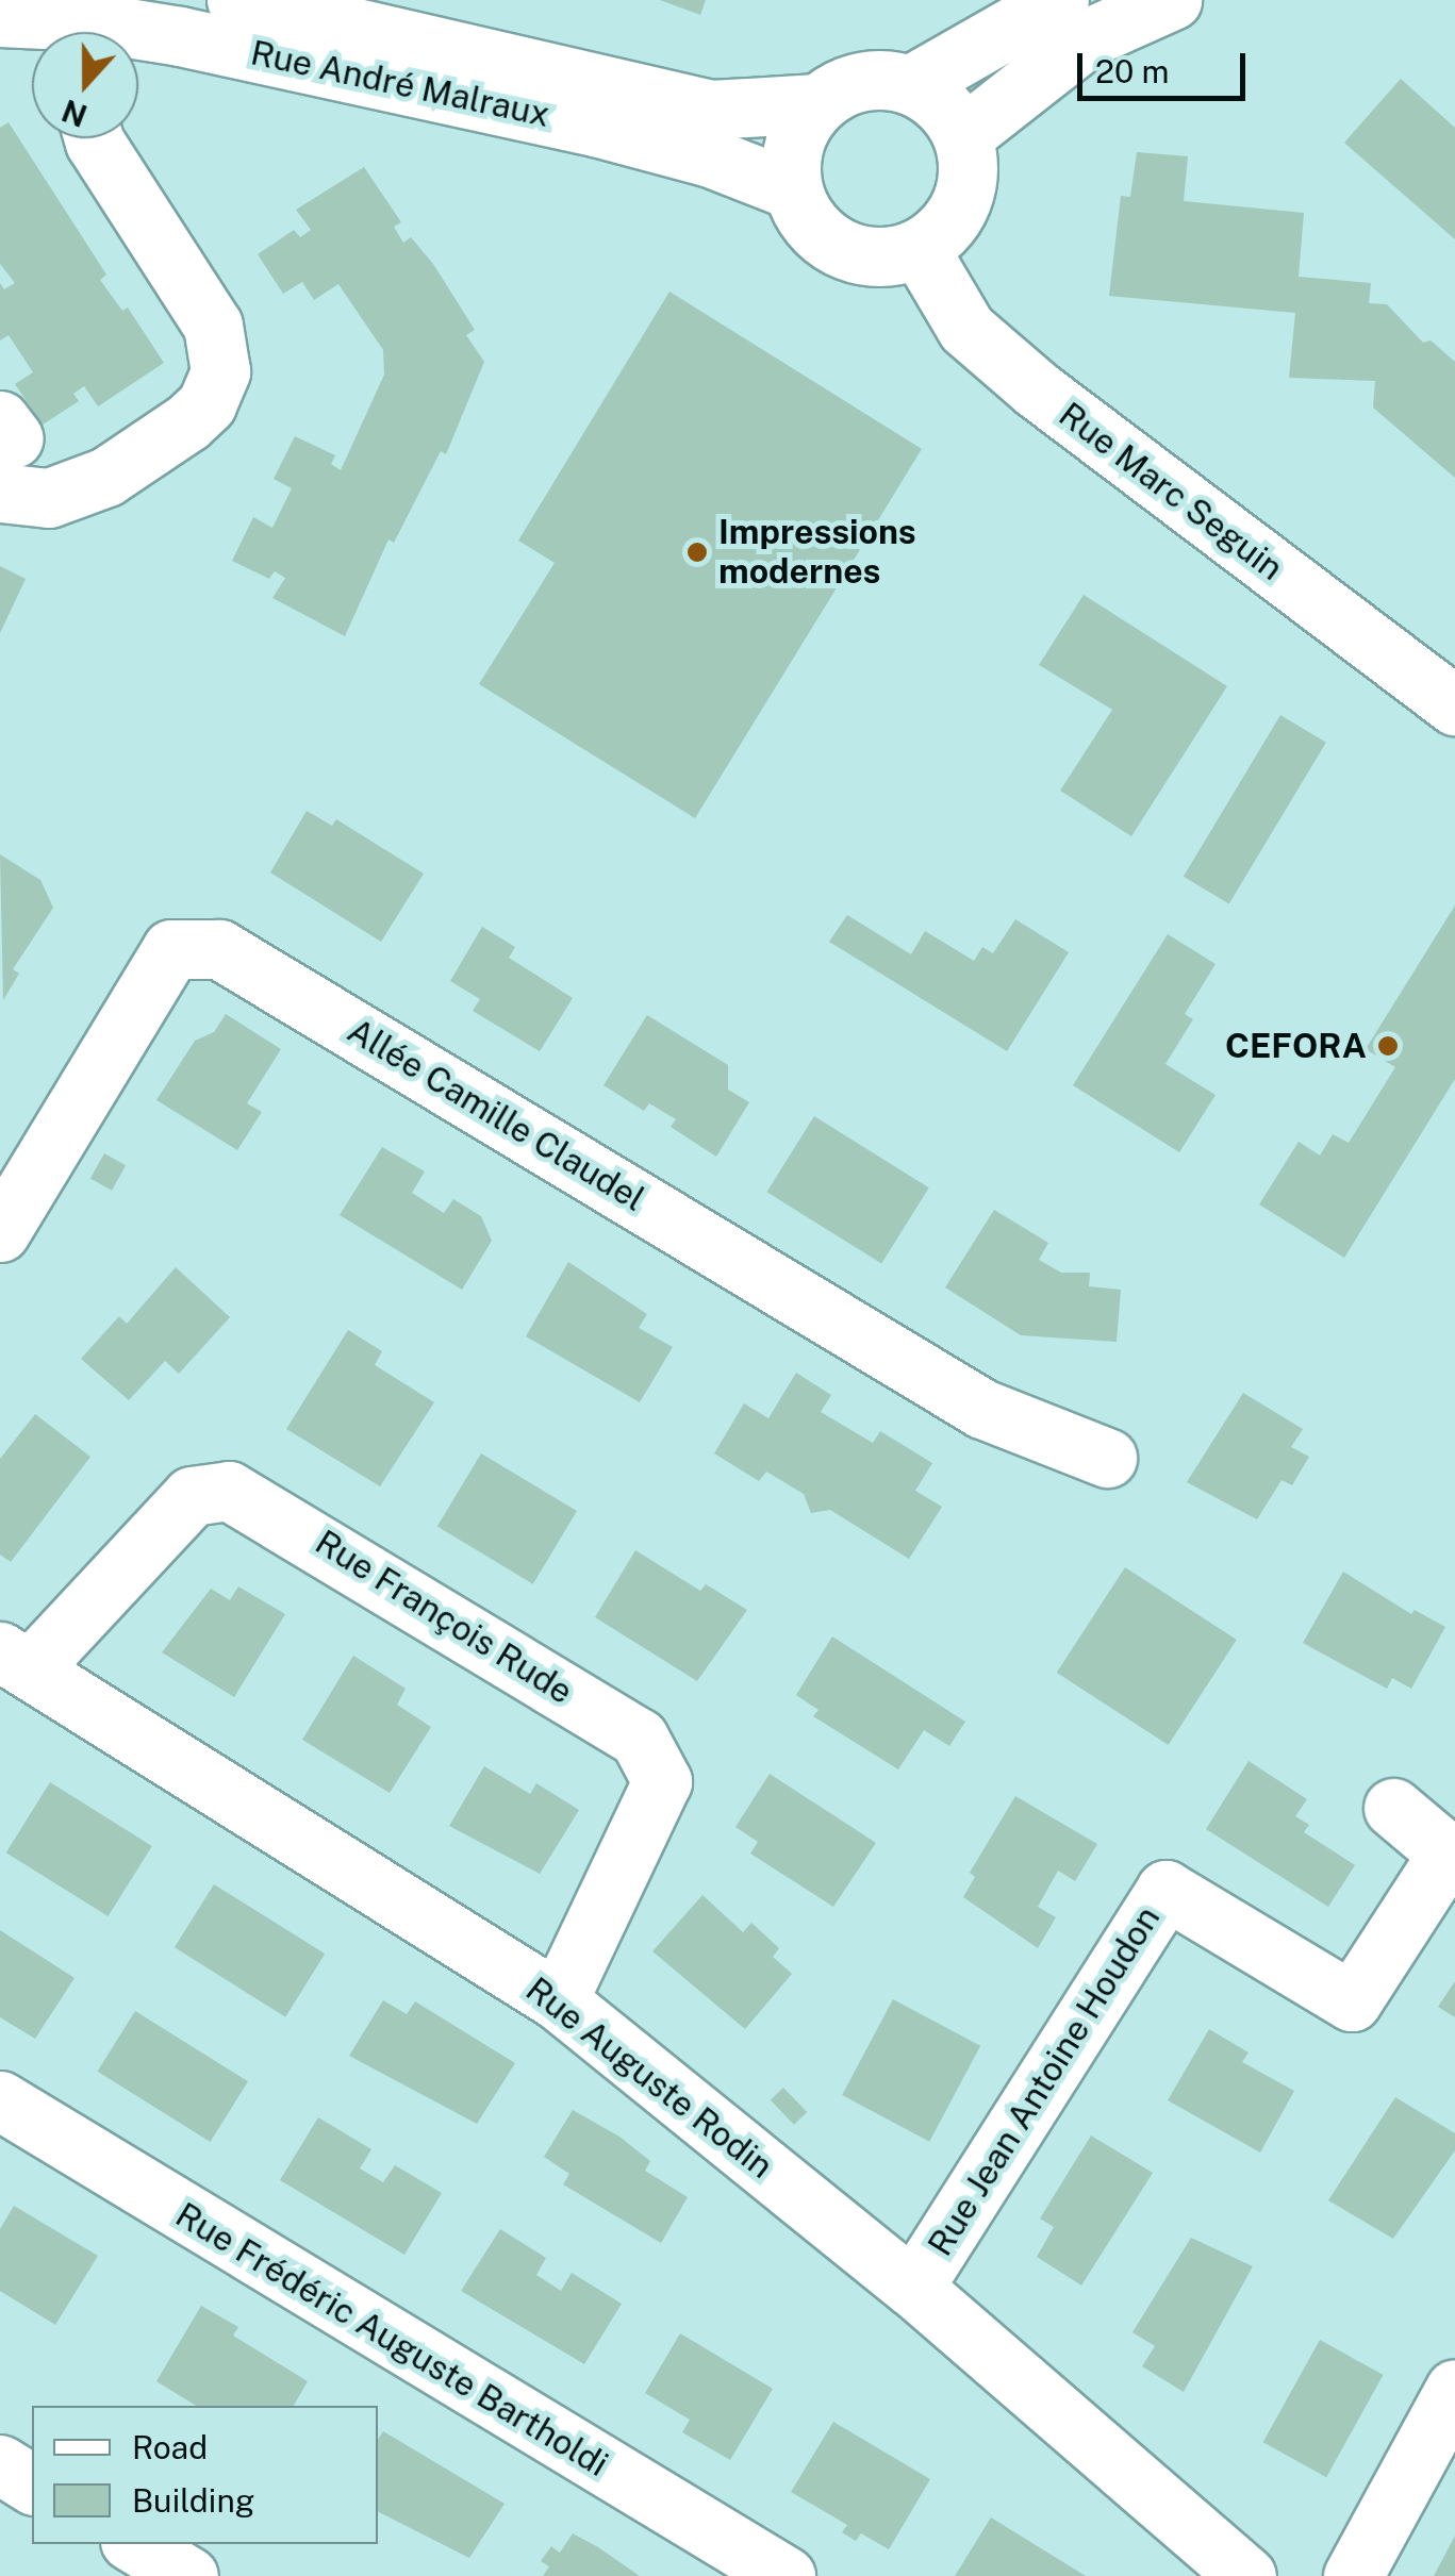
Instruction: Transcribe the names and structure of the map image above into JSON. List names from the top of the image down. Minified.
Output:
{"streets":{"street":["Rue André Malraux","Rue Marc Seguin","Allée Camille Claudel","Rue François Rude","Rue Auguste Rodin","Rue Jean Antoine Houdon","Rue Frédéric Auguste Bartholdi"]},"crossings":[["Rue André Malraux","Rue Marc Seguin"],["Rue François Rude","Rue Auguste Rodin"],["Rue Auguste Rodin","Rue Jean Antoine Houdon"]],"places":["Impressions modernes","CEFORA"],"legend":["Road","Building"],"scale_bar":"20 m","north":"bottom"}
